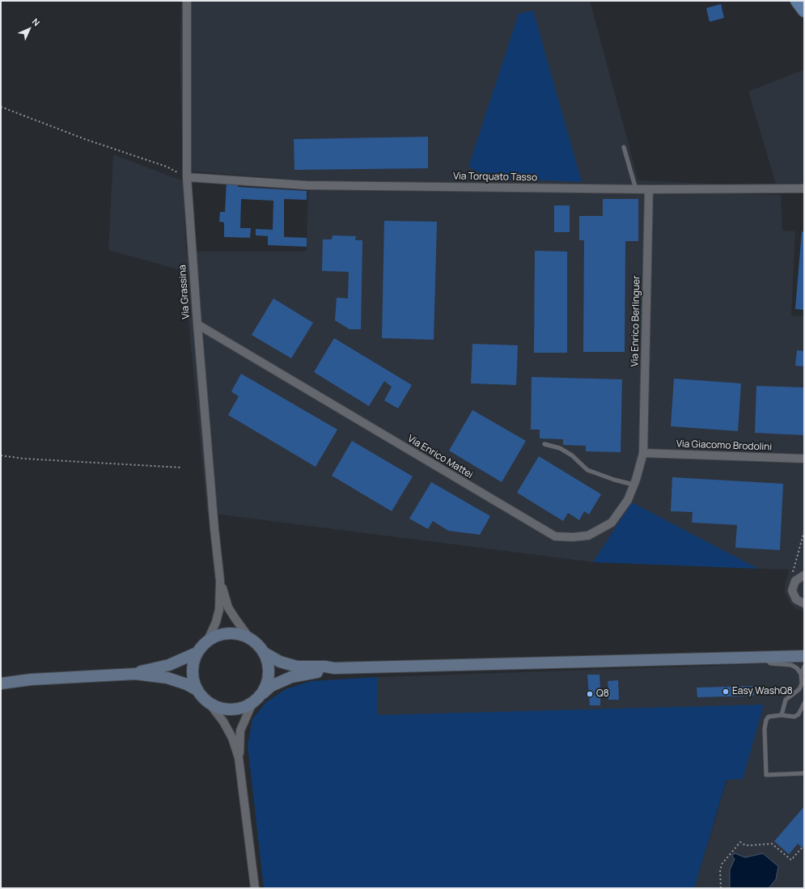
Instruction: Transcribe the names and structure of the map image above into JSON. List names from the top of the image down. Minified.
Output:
{"streets":{"street":["Via Torquato Tasso","Via Grassina","Via Enrico Berlinguer","Via Giacomo Brodolini","Via Enrico Mattei"]},"crossings":[["Via Torquato Tasso","Via Grassina"],["Via Torquato Tasso","Via Enrico Berlinguer"],["Via Grassina","Via Enrico Mattei"],["Via Enrico Berlinguer","Via Giacomo Brodolini"],["Via Enrico Berlinguer","Via Enrico Mattei"],["Via Giacomo Brodolini","Via Enrico Mattei"]],"places":["Easy WashQ8","Q8"],"north":"top right"}
